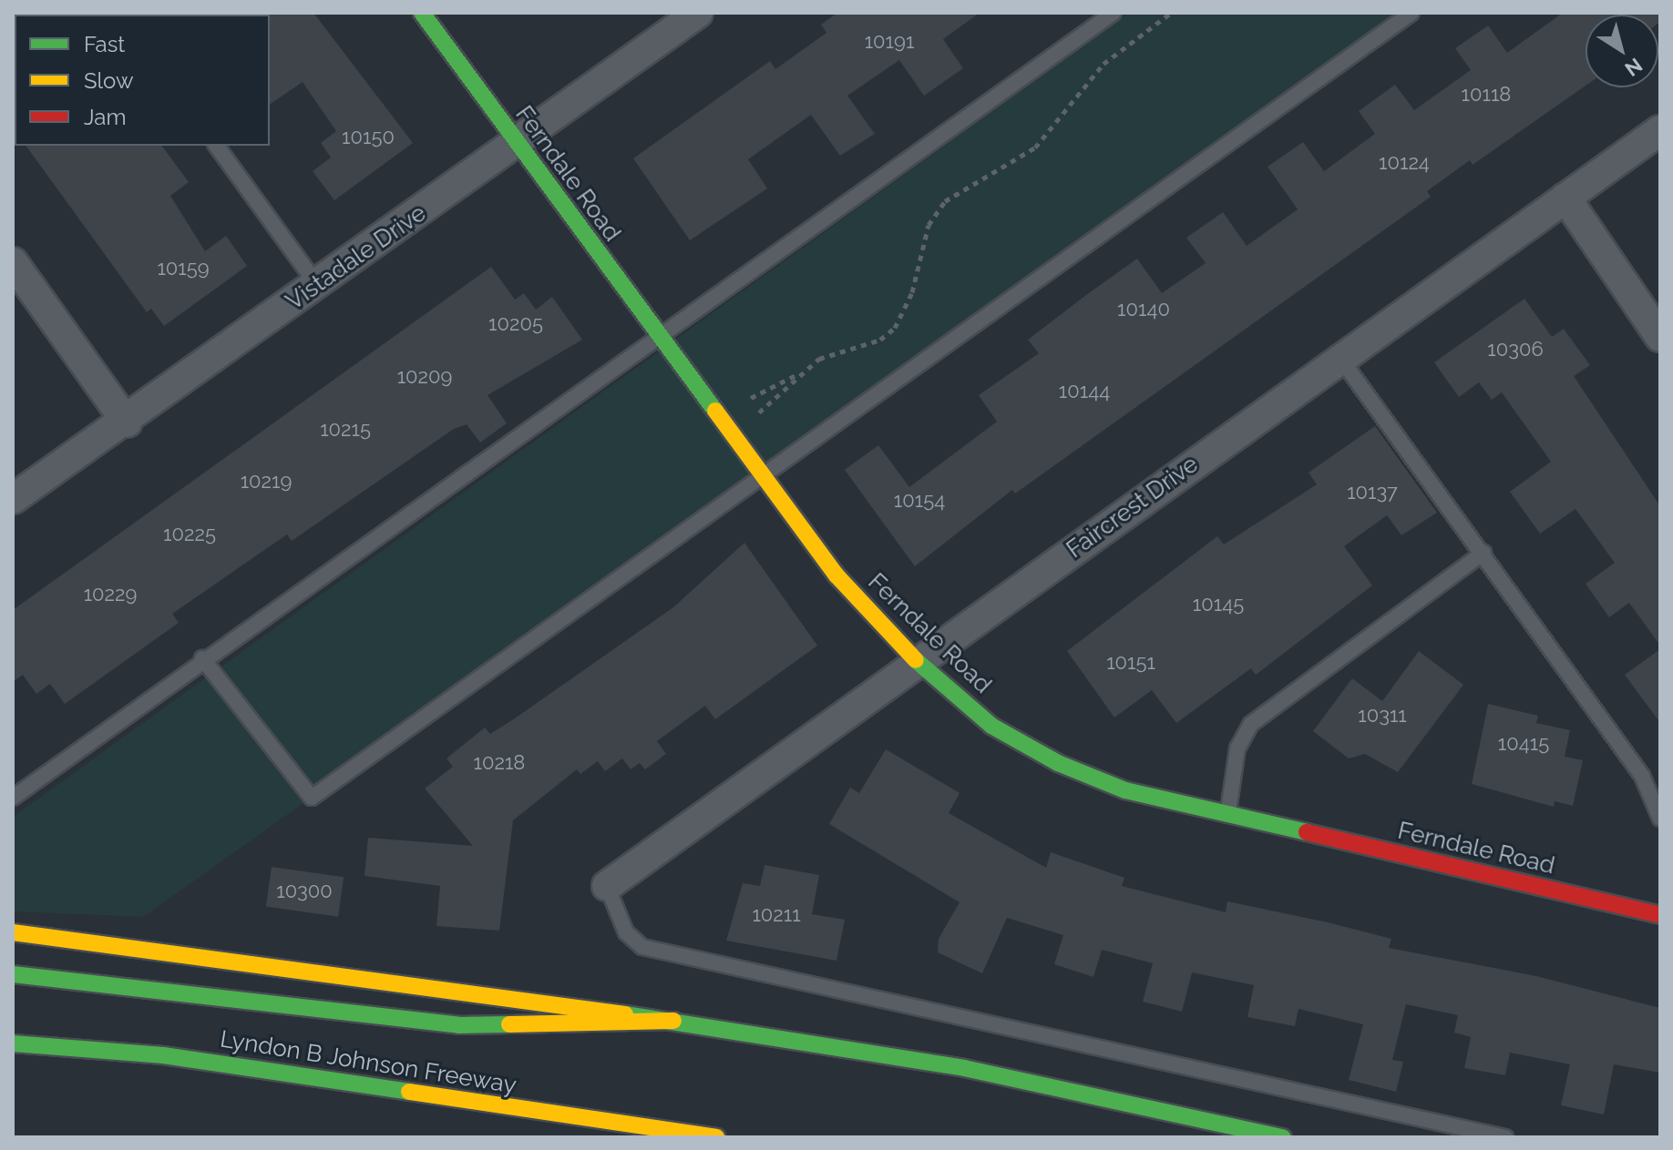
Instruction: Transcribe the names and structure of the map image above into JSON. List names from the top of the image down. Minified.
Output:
{"streets":{"main road":["Ferndale Road","Lyndon B Johnson Freeway"],"street":["Vistadale Drive","Faircrest Drive"]},"crossings":[["Ferndale Road","Vistadale Drive"],["Ferndale Road","Faircrest Drive"]],"house_numbers":["10191","10118","10150","10124","10159","10140","10205","10306","10209","10144","10215","10219","10137","10154","10225","10229","10145","10151","10311","10415","10218","10300","10211"],"legend":["Fast","Slow","Jam"],"north":"bottom right"}
